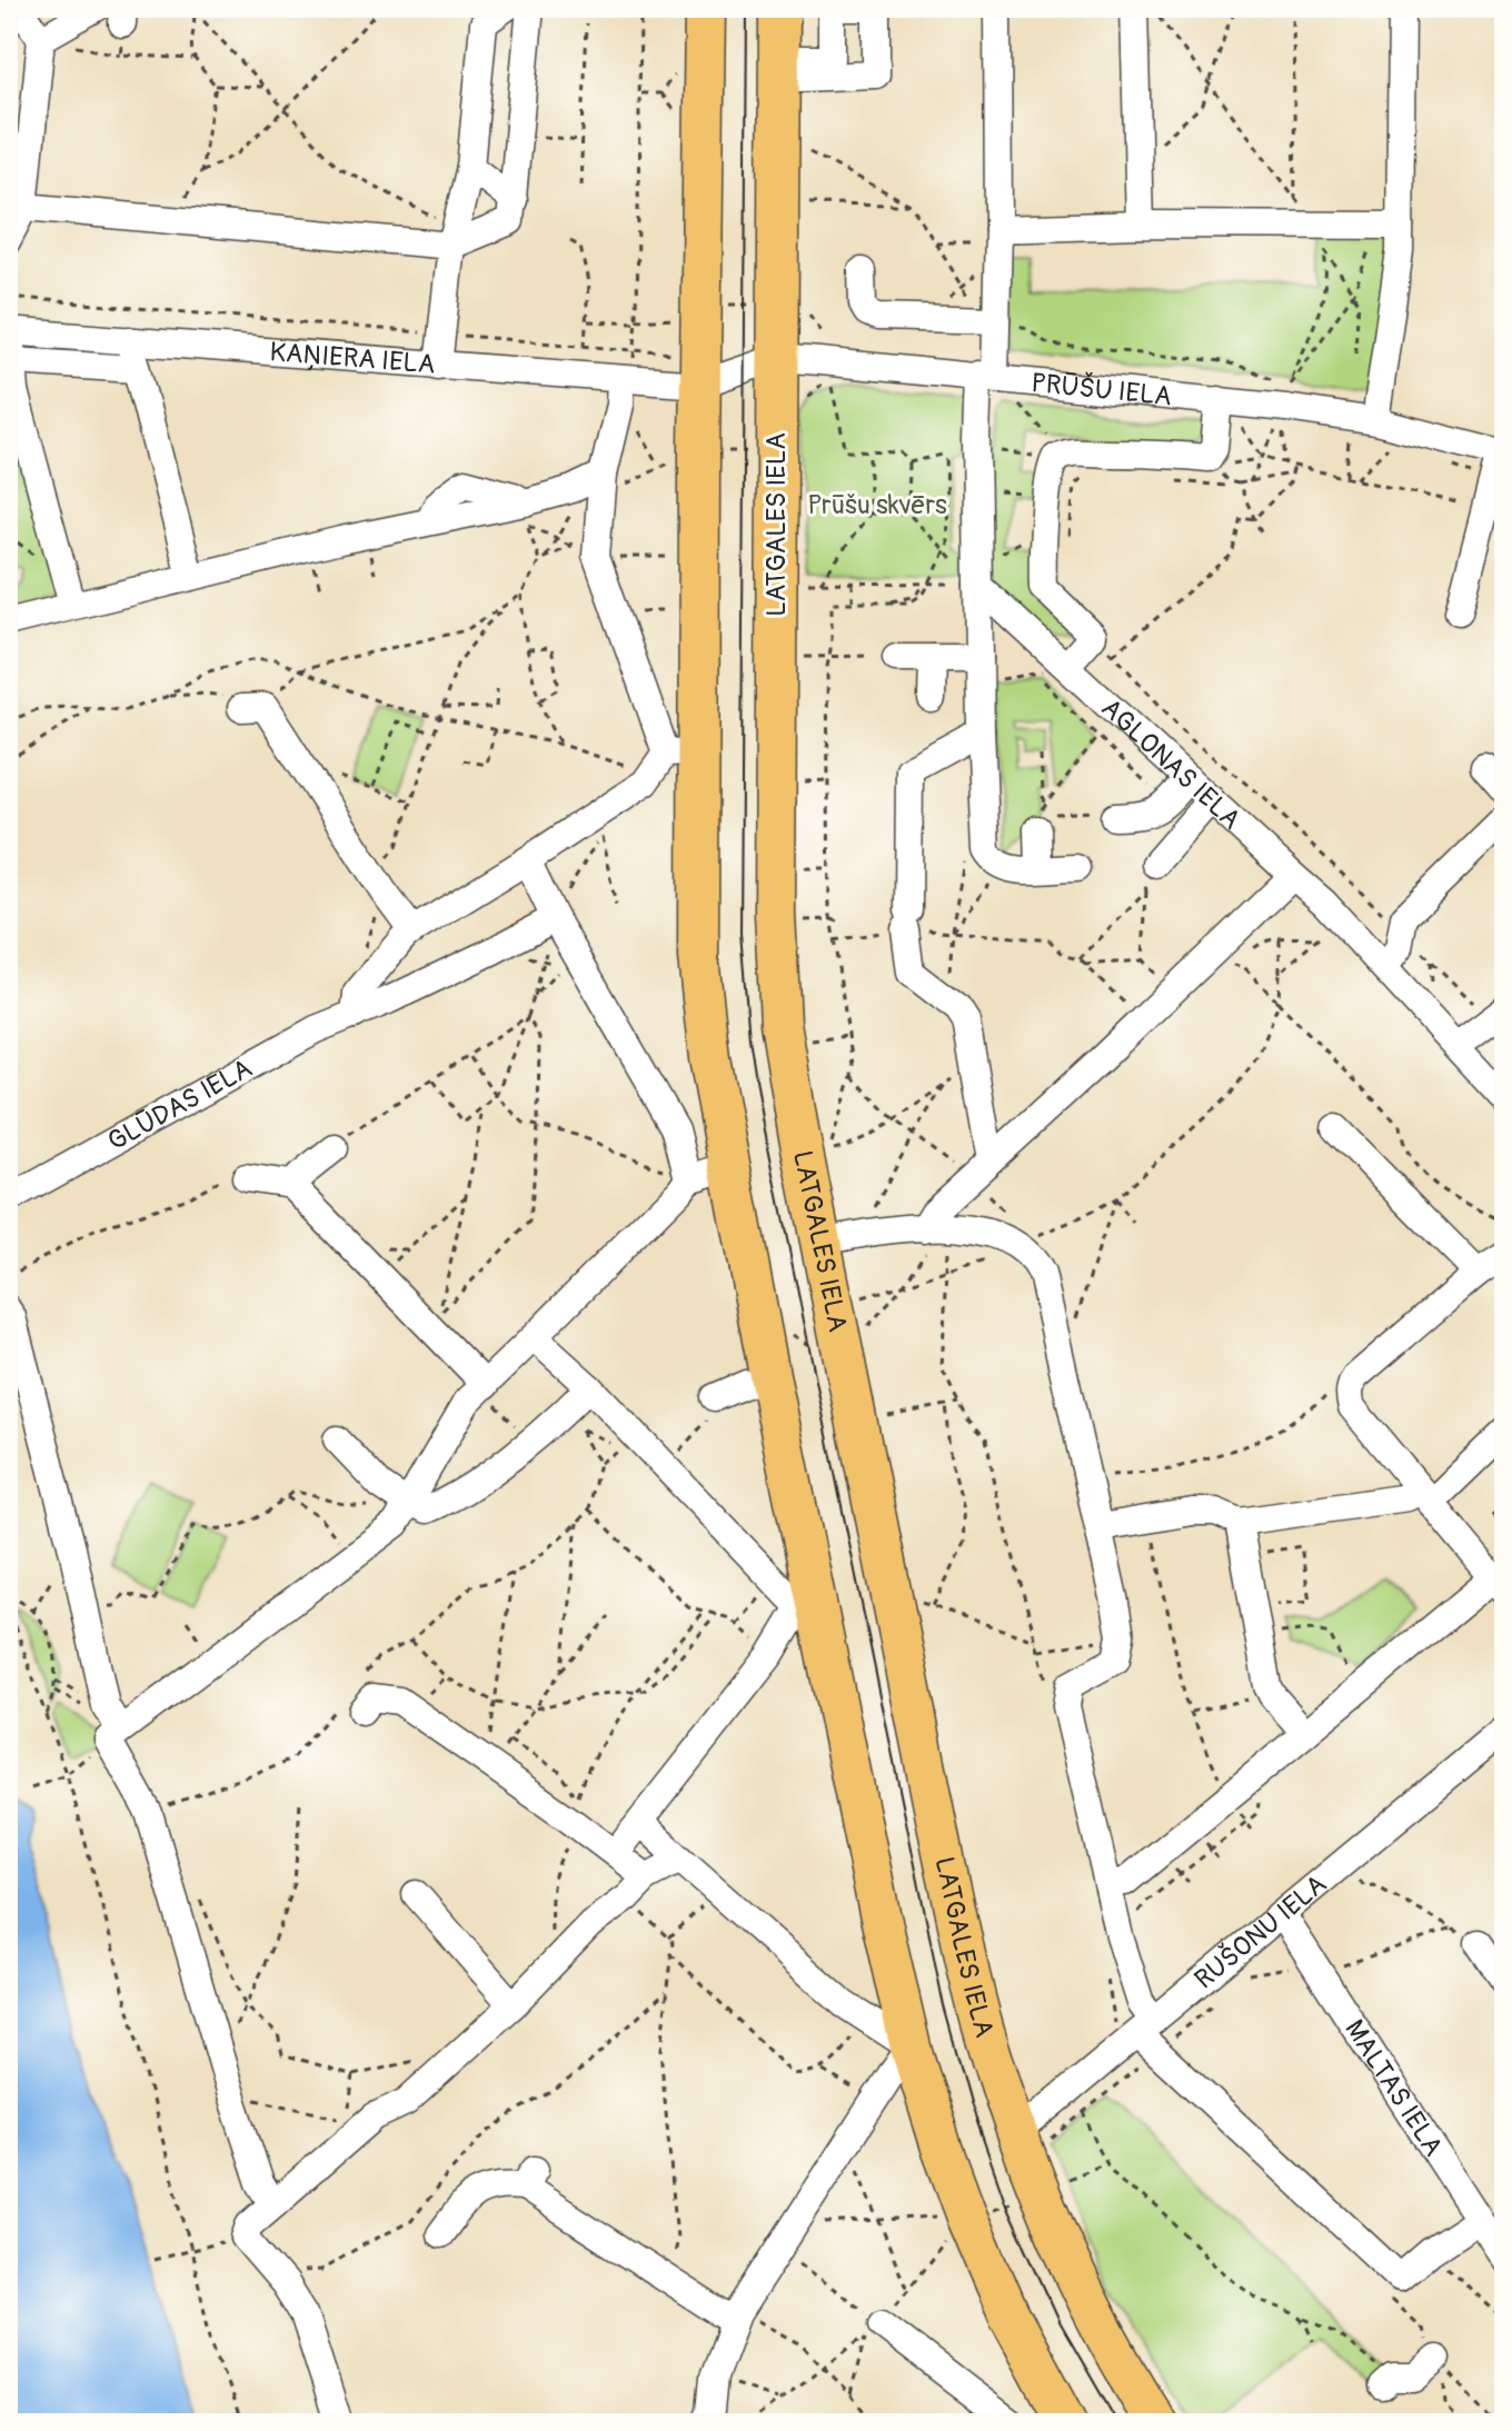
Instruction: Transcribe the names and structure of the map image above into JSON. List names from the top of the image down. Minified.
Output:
{"streets":{"highway":["LATGALES IELA"],"street":["KAŅIERA IELA","PRŪŠU IELA","AGLONAS IELA","GLŪDAS IELA","RUŠONU IELA","MALTAS IELA"]},"crossings":[["KAŅIERA IELA","PRŪŠU IELA"],["PRŪŠU IELA","LATGALES IELA"],["LATGALES IELA","RUŠONU IELA"],["RUŠONU IELA","MALTAS IELA"]],"parks":["Prūšu skvērs"]}
